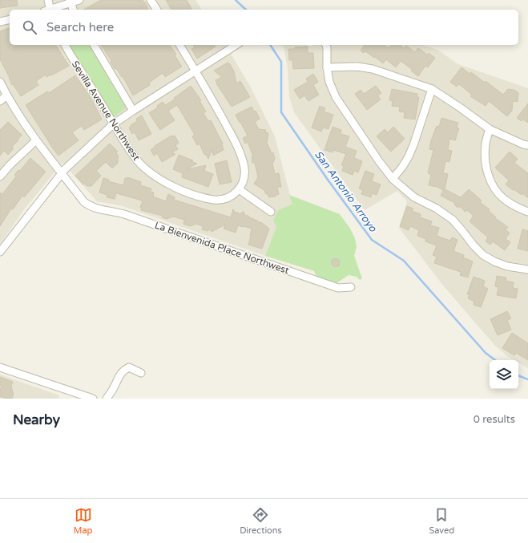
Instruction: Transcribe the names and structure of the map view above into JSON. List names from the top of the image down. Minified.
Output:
{"streets":{"street":["Sevilla Avenue Northwest","La Bienvenida Place Northwest"]},"water":["San Antonio Arroyo"],"page":{"search":"Search here","heading":["Nearby","0 results"],"nav":["Map","Directions","Saved"]}}
